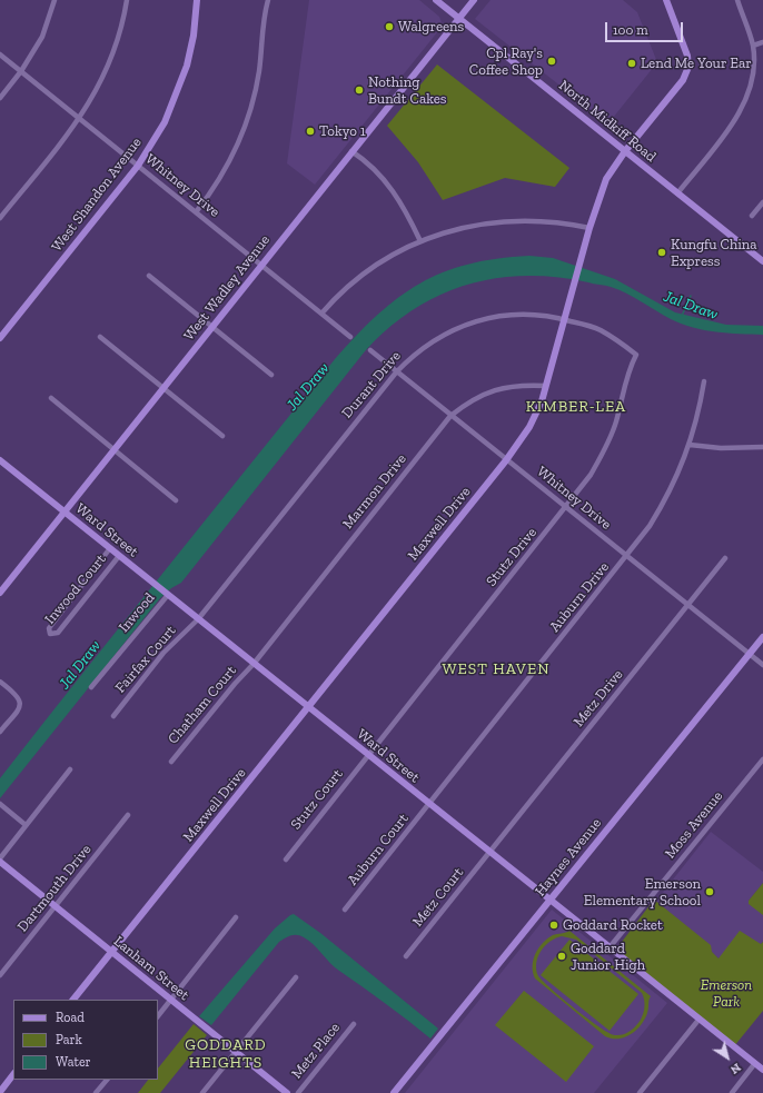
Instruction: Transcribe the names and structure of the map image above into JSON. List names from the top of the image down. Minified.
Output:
{"streets":{"street":["North Midkiff Road","Whitney Drive","West Shandon Avenue","West Wadley Avenue","Durant Drive","Marmon Drive","Maxwell Drive","Ward Street","Stutz Drive","Inwood Court","Auburn Drive","Inwood","Fairfax Court","Metz Drive","Chatham Court","Stutz Court","Moss Avenue","Auburn Court","Haynes Avenue","Dartmouth Drive","Metz Court","Lanham Street","Metz Place"]},"crossings":[["North Midkiff Road","West Wadley Avenue"],["North Midkiff Road","Maxwell Drive"],["Whitney Drive","West Shandon Avenue"],["Whitney Drive","West Wadley Avenue"],["Whitney Drive","Durant Drive"],["Whitney Drive","Marmon Drive"],["Whitney Drive","Maxwell Drive"],["Whitney Drive","Stutz Drive"],["Whitney Drive","Auburn Drive"],["Whitney Drive","Metz Drive"],["Whitney Drive","Haynes Avenue"],["West Wadley Avenue","Ward Street"],["Durant Drive","Maxwell Drive"],["Durant Drive","Ward Street"],["Durant Drive","Stutz Drive"],["Durant Drive","Fairfax Court"],["Marmon Drive","Maxwell Drive"],["Marmon Drive","Ward Street"],["Marmon Drive","Chatham Court"],["Maxwell Drive","Ward Street"],["Maxwell Drive","Lanham Street"],["Ward Street","Stutz Drive"],["Ward Street","Inwood Court"],["Ward Street","Auburn Drive"],["Ward Street","Inwood"],["Ward Street","Fairfax Court"],["Ward Street","Metz Drive"],["Ward Street","Chatham Court"],["Ward Street","Stutz Court"],["Ward Street","Moss Avenue"],["Ward Street","Auburn Court"],["Ward Street","Haynes Avenue"],["Ward Street","Metz Court"],["Stutz Drive","Stutz Court"],["Auburn Drive","Auburn Court"],["Metz Drive","Metz Court"],["Dartmouth Drive","Lanham Street"]],"districts":["KIMBER-LEA","WEST HAVEN","GODDARD HEIGHTS"],"water":["Jal Draw"],"parks":["Emerson Park"],"places":["Walgreens","Cpl Ray's Coffee Shop","Lend Me Your Ear","Nothing Bundt Cakes","Tokyo 1","Kungfu China Express","Emerson Elementary School","Goddard Rocket","Goddard Junior High"],"legend":["Road","Park","Water"],"scale_bar":"100 m","north":"bottom right"}
